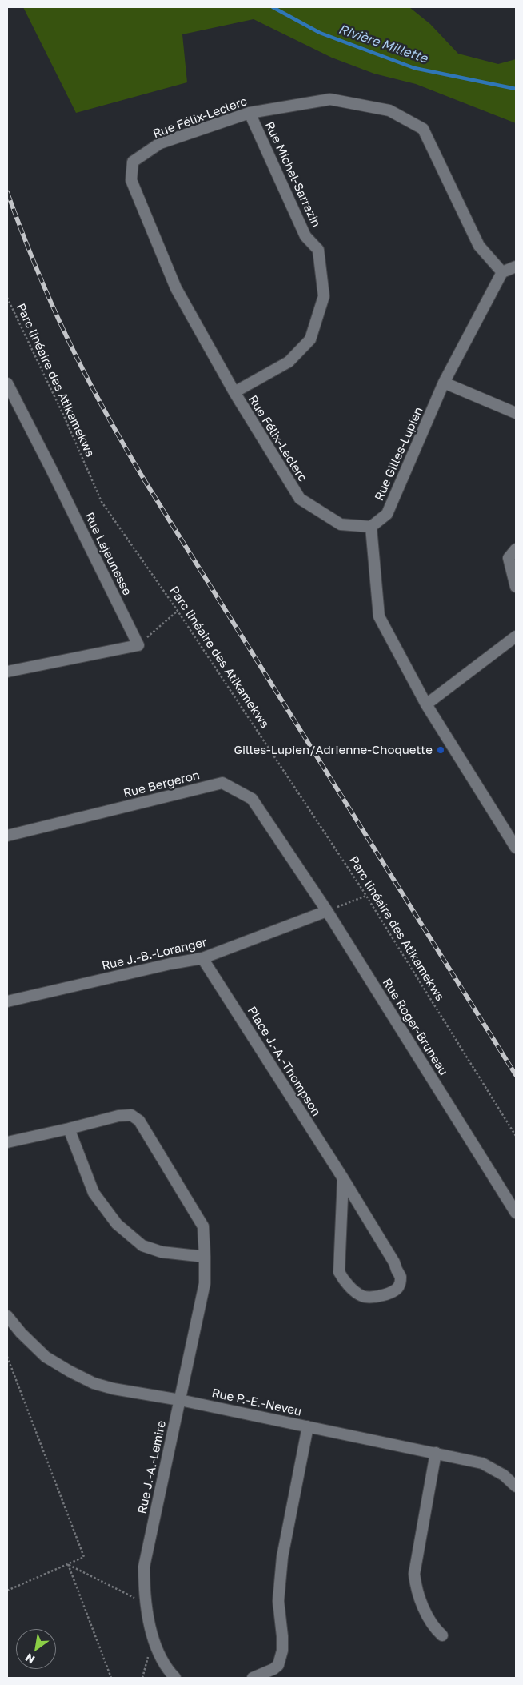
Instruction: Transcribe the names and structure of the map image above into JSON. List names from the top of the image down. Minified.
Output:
{"streets":{"street":["Rue Félix-Leclerc","Rue Michel-Sarrazin","Rue Gilles-Lupien","Rue Lajeunesse","Rue Bergeron","Rue J.-B.-Loranger","Rue Roger-Bruneau","Place J.-A.-Thompson","Rue P.-E.-Neveu","Rue J.-A.-Lemire"],"path":["Parc linéaire des Atikamekws"]},"crossings":[["Rue Félix-Leclerc","Rue Michel-Sarrazin"],["Rue Félix-Leclerc","Rue Gilles-Lupien"],["Rue Bergeron","Rue Roger-Bruneau"],["Rue J.-B.-Loranger","Rue Roger-Bruneau"],["Rue J.-B.-Loranger","Place J.-A.-Thompson"],["Rue P.-E.-Neveu","Rue J.-A.-Lemire"]],"water":["Rivière Millette"],"places":["Gilles-Lupien/Adrienne-Choquette"],"north":"bottom left"}
